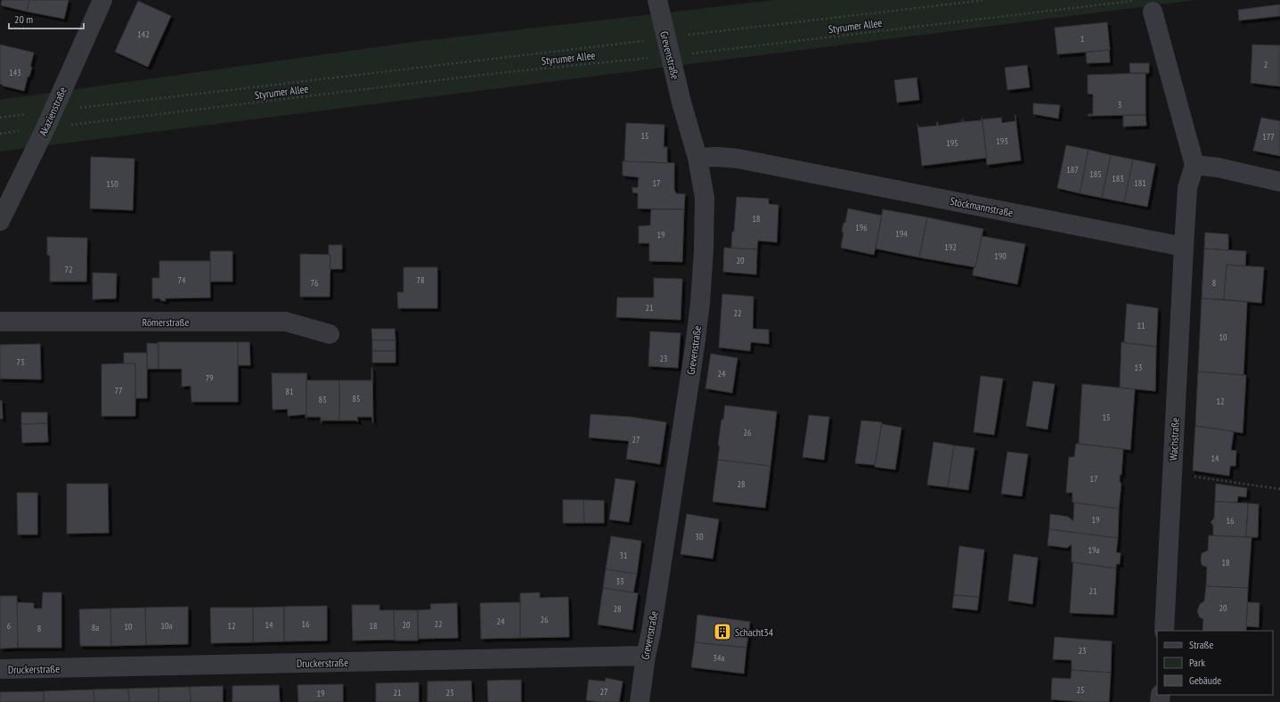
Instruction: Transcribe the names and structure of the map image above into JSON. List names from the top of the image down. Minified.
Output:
{"streets":{"street":["Grevenstraße","Akazienstraße","Stöckmannstraße","Römerstraße","Wachstraße","Druckerstraße"],"path":["Styrumer Allee"]},"crossings":[["Styrumer Allee","Grevenstraße"],["Styrumer Allee","Akazienstraße"],["Grevenstraße","Stöckmannstraße"],["Grevenstraße","Druckerstraße"],["Stöckmannstraße","Wachstraße"]],"places":{"building":["Schacht34"]},"house_numbers":["142","1","2","143","3","15","177","193","195","187","185","183","17","181","150","18","196","194","19","192","190","20","72","74","78","76","8","21","22","11","10","23","73","13","24","79","77","81","85","83","12","15","26","27","14","17","28","19","16","30","19a","31","18","33","21","20","28","26","24","16","22","14","20","6","10a","12","18","10","8a","8","23","34a","25","27","21","23","19"],"legend":["Straße","Park","Gebäude"],"scale_bar":"20 m"}
